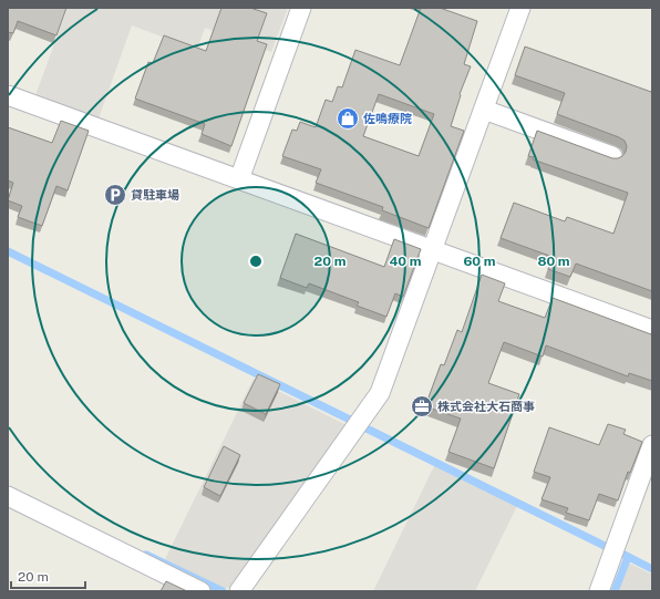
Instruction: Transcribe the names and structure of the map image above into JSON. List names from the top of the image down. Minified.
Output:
{"places":{"shop":["佐鳴療院"],"parking":["貸駐車場"],"office":["株式会社大石商事"]},"scale_bar":"20 m","rings":["20 m","40 m","60 m","80 m"]}
